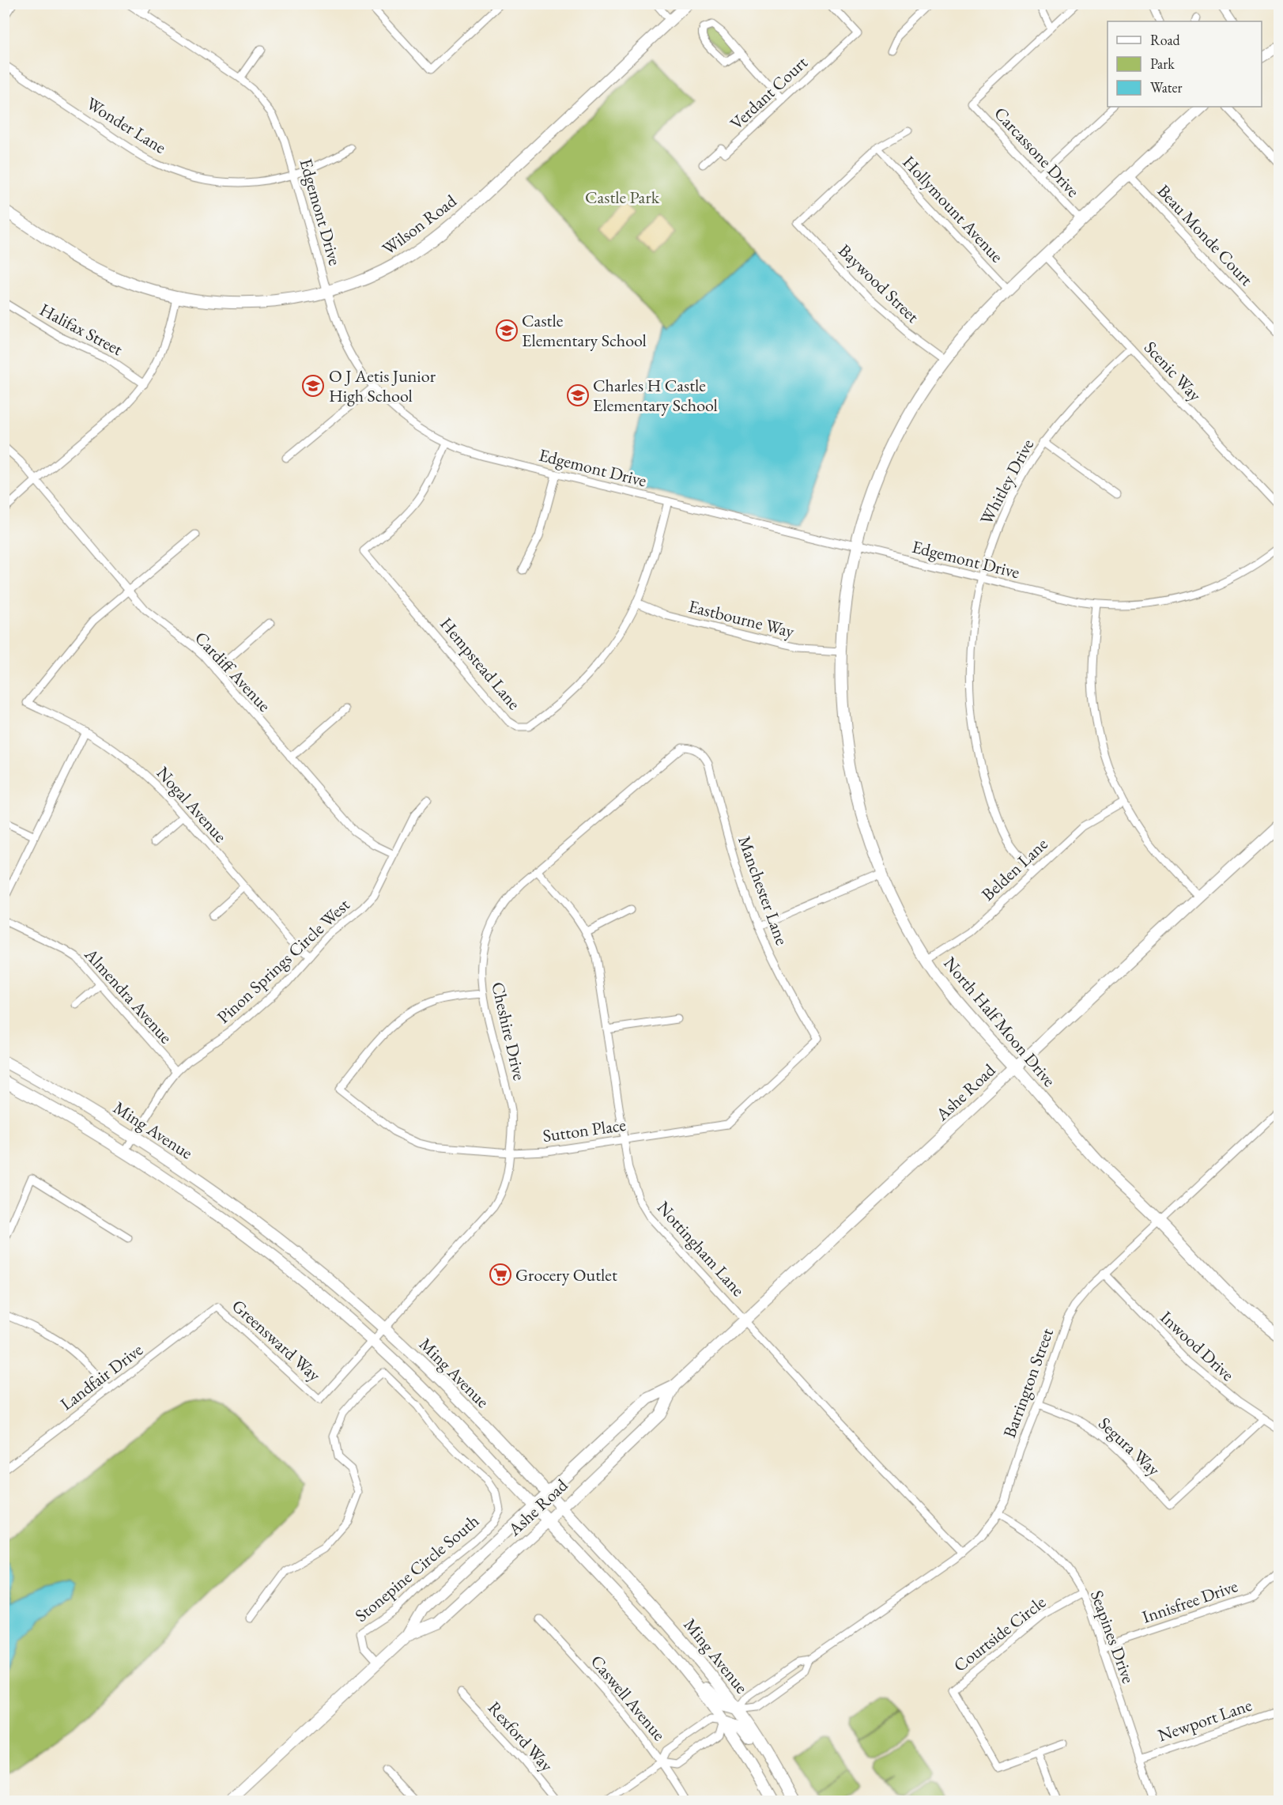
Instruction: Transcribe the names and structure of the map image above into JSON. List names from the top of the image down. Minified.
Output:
{"streets":{"street":["Verdant Court","Wonder Lane","Carcassone Drive","Hollymount Avenue","Edgemont Drive","Wilson Road","Beau Monde Court","Baywood Street","Halifax Street","Scenic Way","Whitley Drive","Eastbourne Way","Hempstead Lane","Cardiff Avenue","Nogal Avenue","Belden Lane","Manchester Lane","Pinon Springs Circle West","Almendra Avenue","North Half Moon Drive","Cheshire Drive","Ashe Road","Ming Avenue","Sutton Place","Nottingham Lane","Greensward Way","Inwood Drive","Landfair Drive","Barrington Street","Segura Way","Stonepine Circle South","Innisfree Drive","Courtside Circle","Seapines Drive","Caswell Avenue","Newport Lane","Rexford Way"]},"crossings":[["Wonder Lane","Edgemont Drive"],["Carcassone Drive","North Half Moon Drive"],["Hollymount Avenue","Baywood Street"],["Hollymount Avenue","North Half Moon Drive"],["Edgemont Drive","Wilson Road"],["Edgemont Drive","Whitley Drive"],["Edgemont Drive","Hempstead Lane"],["Edgemont Drive","North Half Moon Drive"],["Beau Monde Court","North Half Moon Drive"],["Baywood Street","North Half Moon Drive"],["Scenic Way","Whitley Drive"],["Scenic Way","North Half Moon Drive"],["Whitley Drive","Belden Lane"],["Eastbourne Way","Hempstead Lane"],["Eastbourne Way","North Half Moon Drive"],["Cardiff Avenue","Nogal Avenue"],["Cardiff Avenue","Pinon Springs Circle West"],["Nogal Avenue","Pinon Springs Circle West"],["Belden Lane","North Half Moon Drive"],["Manchester Lane","Cheshire Drive"],["Manchester Lane","Sutton Place"],["Pinon Springs Circle West","Almendra Avenue"],["Pinon Springs Circle West","Ming Avenue"],["North Half Moon Drive","Ashe Road"],["North Half Moon Drive","Barrington Street"],["Cheshire Drive","Ming Avenue"],["Cheshire Drive","Sutton Place"],["Cheshire Drive","Nottingham Lane"],["Cheshire Drive","Greensward Way"],["Ashe Road","Ming Avenue"],["Ashe Road","Nottingham Lane"],["Ashe Road","Stonepine Circle South"],["Ming Avenue","Greensward Way"],["Ming Avenue","Barrington Street"],["Sutton Place","Nottingham Lane"],["Nottingham Lane","Barrington Street"],["Greensward Way","Landfair Drive"],["Inwood Drive","Barrington Street"],["Inwood Drive","Segura Way"],["Barrington Street","Segura Way"],["Barrington Street","Seapines Drive"],["Innisfree Drive","Seapines Drive"],["Courtside Circle","Seapines Drive"],["Seapines Drive","Newport Lane"]],"parks":["Castle Park"],"places":{"school or university":["Castle Elementary School","O J Aetis Junior High School","Charles H Castle Elementary School"],"supermarket":["Grocery Outlet"]},"legend":["Road","Park","Water"]}
